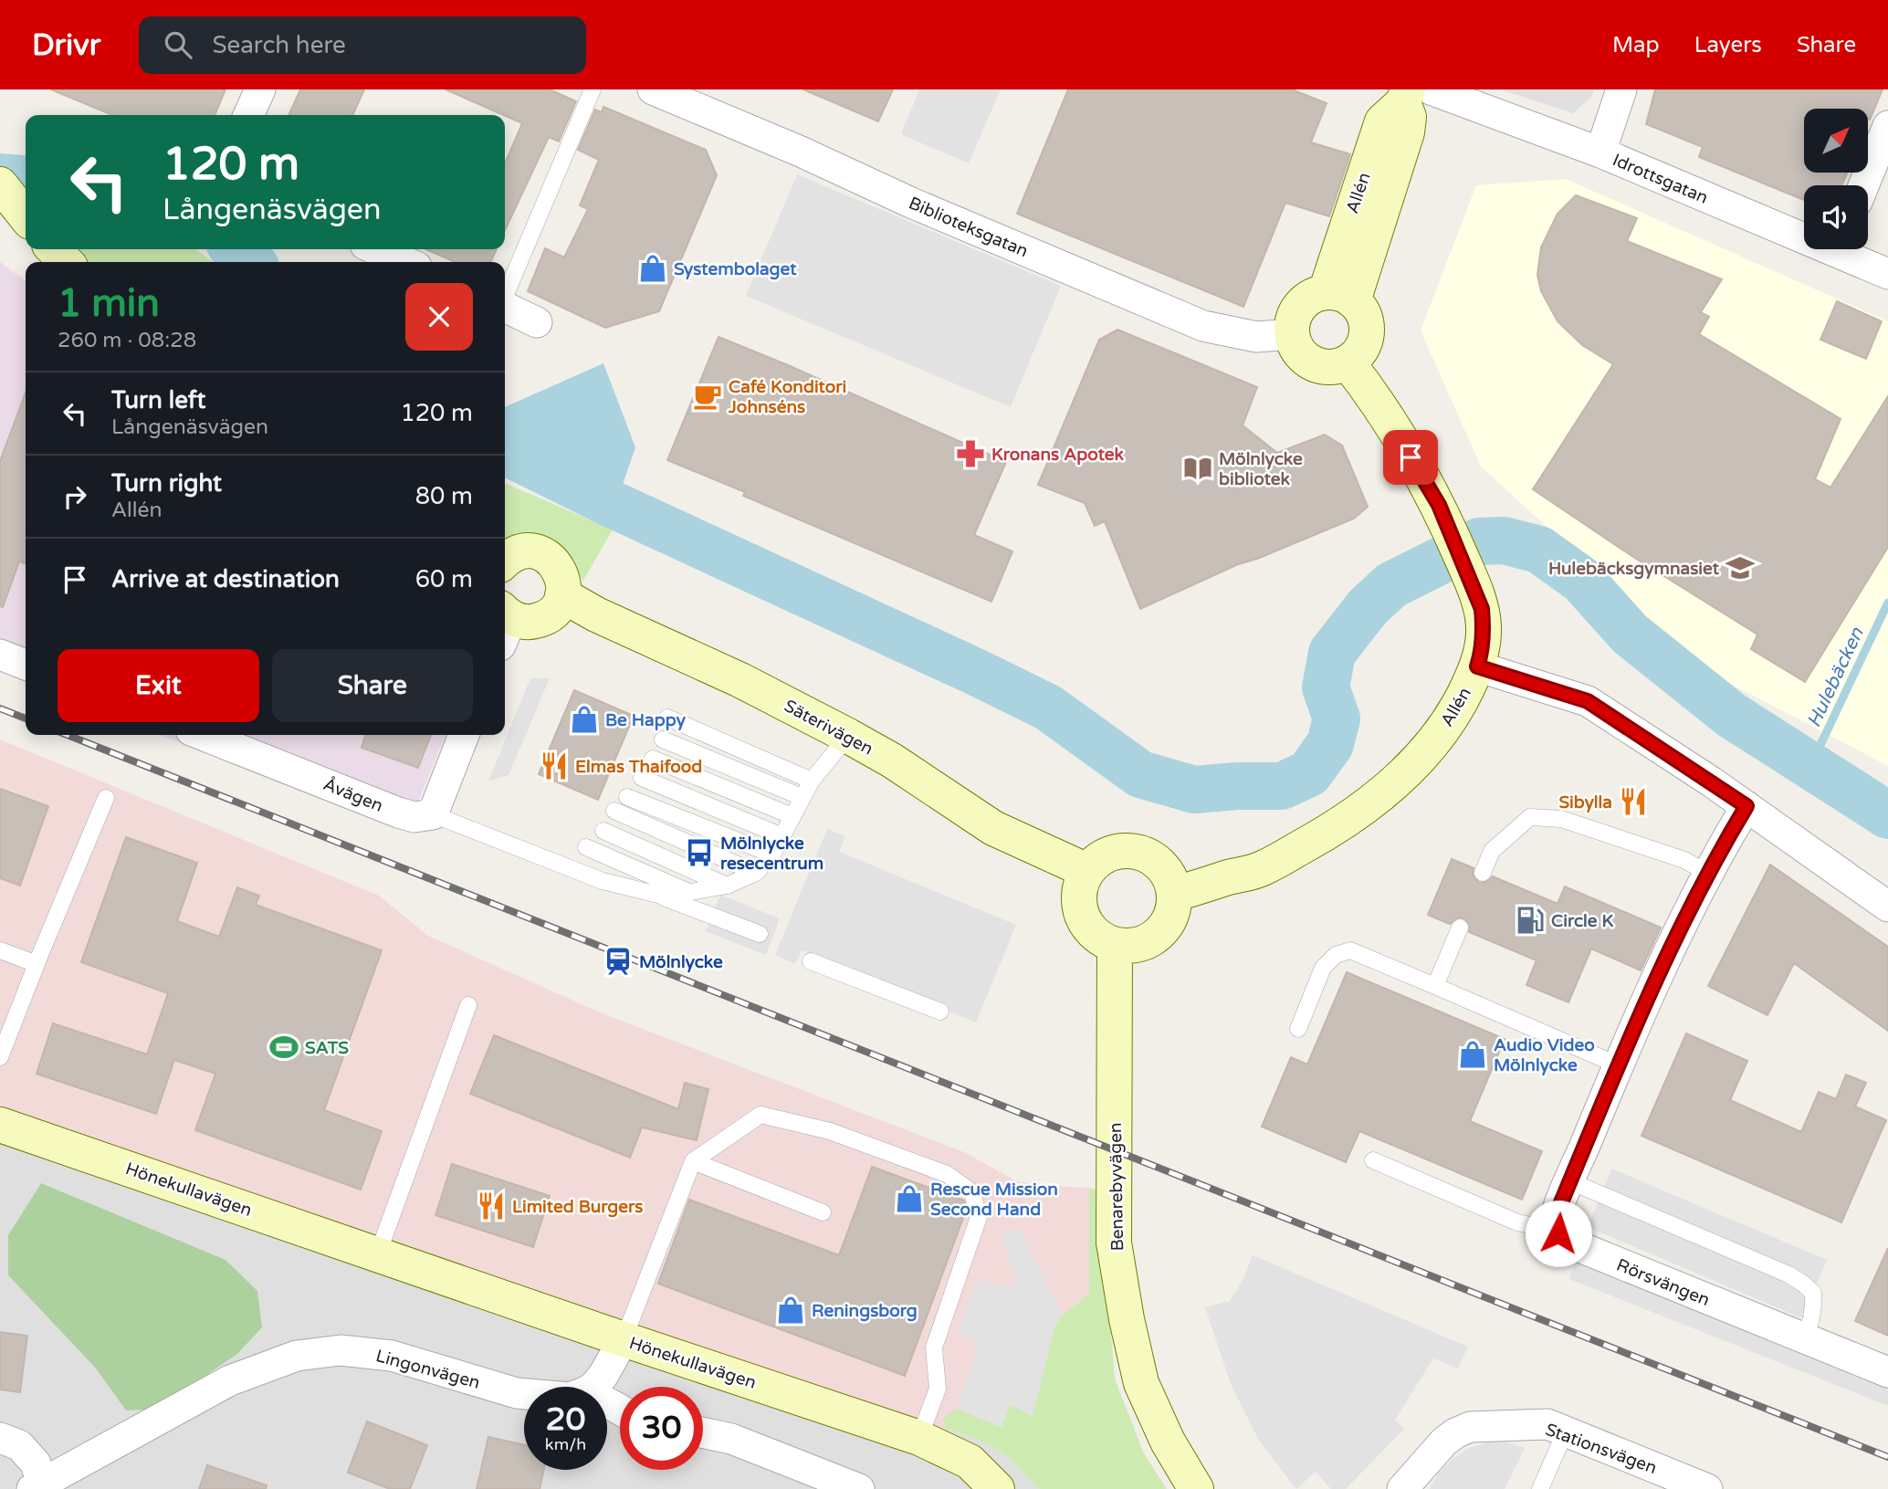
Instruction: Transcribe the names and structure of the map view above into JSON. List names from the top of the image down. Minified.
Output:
{"streets":{"street":["Idrottsgatan","Allén","Biblioteksgatan","Säterivägen","Åvägen","Benarebyvägen","Hönekullavägen","Rörsvängen","Lingonvägen","Stationsvägen"]},"crossings":[["Idrottsgatan","Allén"],["Allén","Biblioteksgatan"],["Allén","Säterivägen"],["Allén","Benarebyvägen"],["Säterivägen","Benarebyvägen"]],"water":["Hulebäcken"],"places":{"shop":["Systembolaget","Be Happy","Audio Video Mölnlycke","Rescue Mission Second Hand","Reningsborg"],"cafe":["Café Konditori Johnséns"],"pharmacy":["Kronans Apotek"],"library":["Mölnlycke bibliotek"],"school or university":["Hulebäcksgymnasiet"],"restaurant":["Elmas Thaifood","Sibylla","Limited Burgers"],"bus stop":["Mölnlycke resecentrum"],"fuel station":["Circle K"],"station":["Mölnlycke"],"sports":["SATS"]},"north":"top right","page":{"header":"Drivr","search":"Search here","nav":["Map","Layers","Share"],"turn":["120 m","Långenäsvägen"],"heading":["1 min","260 m · 08:28"],"list":[{"name":"Turn left","note":"Långenäsvägen","value":"120 m"},{"name":"Turn right","note":"Allén","value":"80 m"},{"name":"Arrive at destination","value":"60 m"}],"buttons":["Exit","Share"],"speed":"20 km/h","limit":"30"}}
